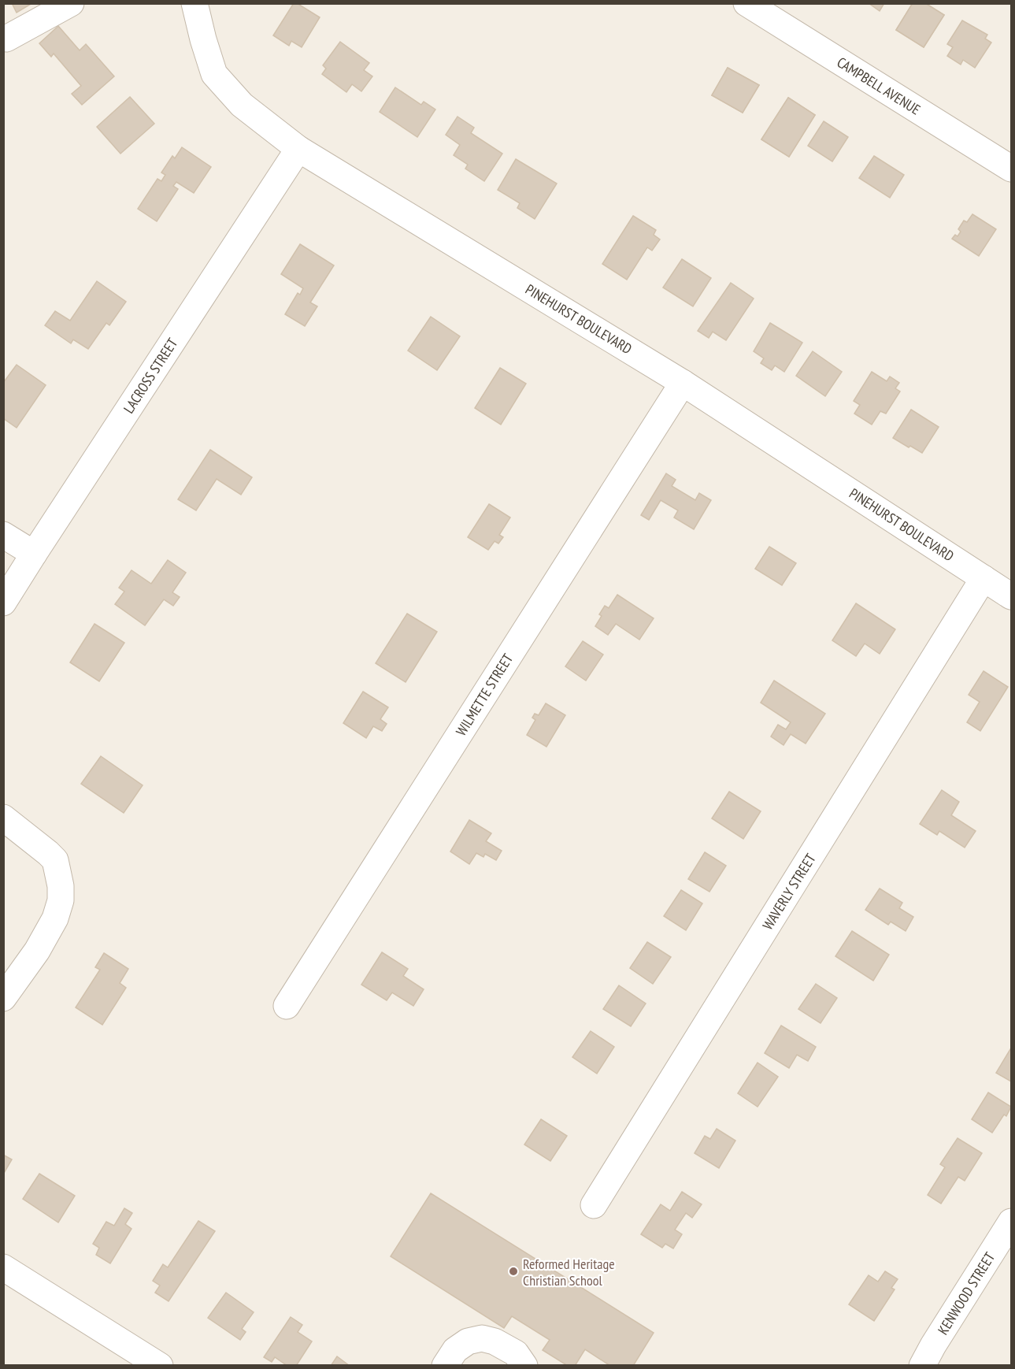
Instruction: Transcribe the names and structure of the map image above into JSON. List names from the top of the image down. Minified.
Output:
{"streets":{"street":["CAMPBELL AVENUE","PINEHURST BOULEVARD","LACROSS STREET","WILMETTE STREET","WAVERLY STREET","KENWOOD STREET"]},"crossings":[["PINEHURST BOULEVARD","LACROSS STREET"],["PINEHURST BOULEVARD","WILMETTE STREET"],["PINEHURST BOULEVARD","WAVERLY STREET"]],"places":["Reformed Heritage Christian School"]}
